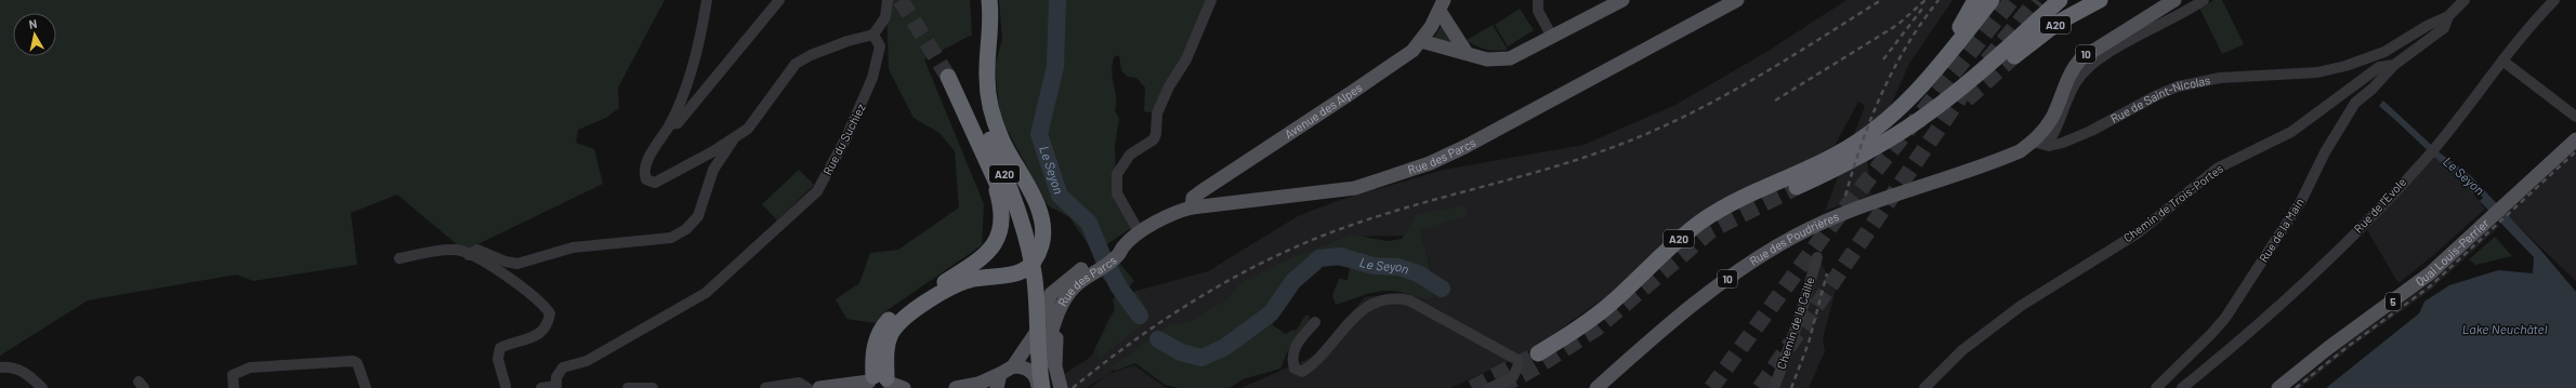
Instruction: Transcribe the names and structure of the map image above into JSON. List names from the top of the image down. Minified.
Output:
{"streets":{"highway":["A20"],"main road":["10","Avenue des Alpes","Rue des Parcs","Rue des Poudrières","Quai Louis-Perrier","5"],"street":["Rue de Saint-Nicolas","Rue du Suchiez","Chemin de Trois-Portes","Rue de l'Evole","Rue de la Main","Chemin de la Caille"]},"crossings":[["A20","Rue des Parcs"],["10","Rue de Saint-Nicolas"],["10","Rue des Poudrières"],["Rue de Saint-Nicolas","Chemin de Trois-Portes"],["Rue de Saint-Nicolas","Rue des Poudrières"],["Avenue des Alpes","Rue des Parcs"],["Chemin de Trois-Portes","Rue de la Main"]],"water":["Le Seyon","Lake Neuchâtel"],"north":"top"}
